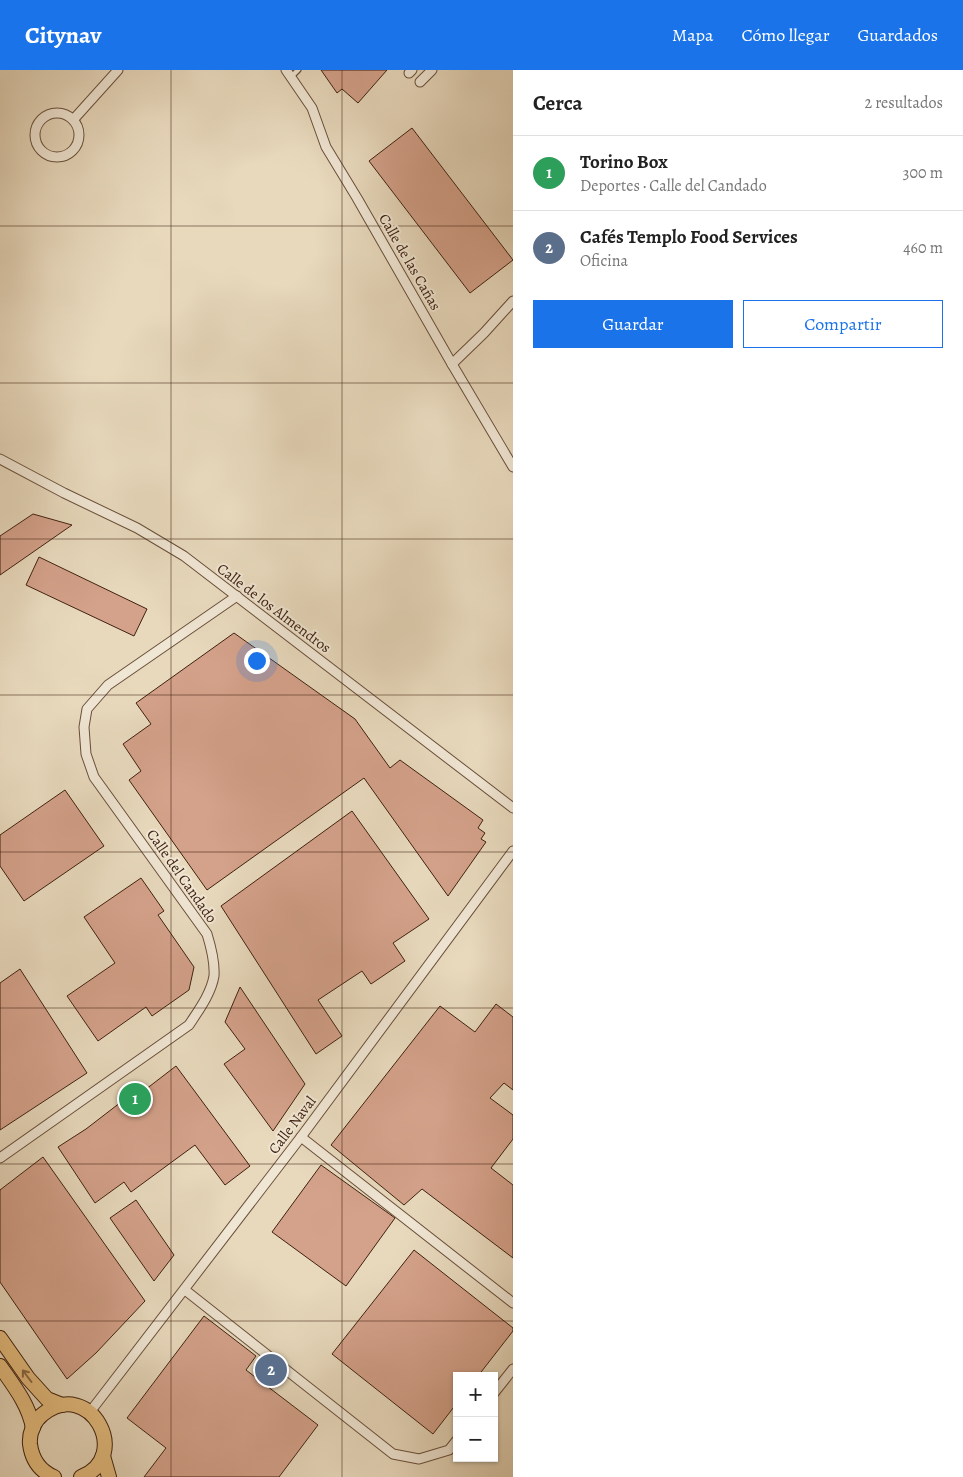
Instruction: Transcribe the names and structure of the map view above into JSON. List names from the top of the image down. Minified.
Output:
{"streets":{"street":["Calle de las Cañas","Calle de los Almendros","Calle del Candado","Calle Naval"]},"crossings":[["Calle de los Almendros","Calle del Candado"]],"page":{"header":"Citynav","nav":["Mapa","Cómo llegar","Guardados"],"heading":["Cerca","2 resultados"],"list":[{"mark":"1","name":"Torino Box","note":"Deportes · Calle del Candado","value":"300 m"},{"mark":"2","name":"Cafés Templo Food Services","note":"Oficina","value":"460 m"}],"buttons":["Guardar","Compartir"],"pins":["1","2"],"map_buttons":["+","−"]}}
